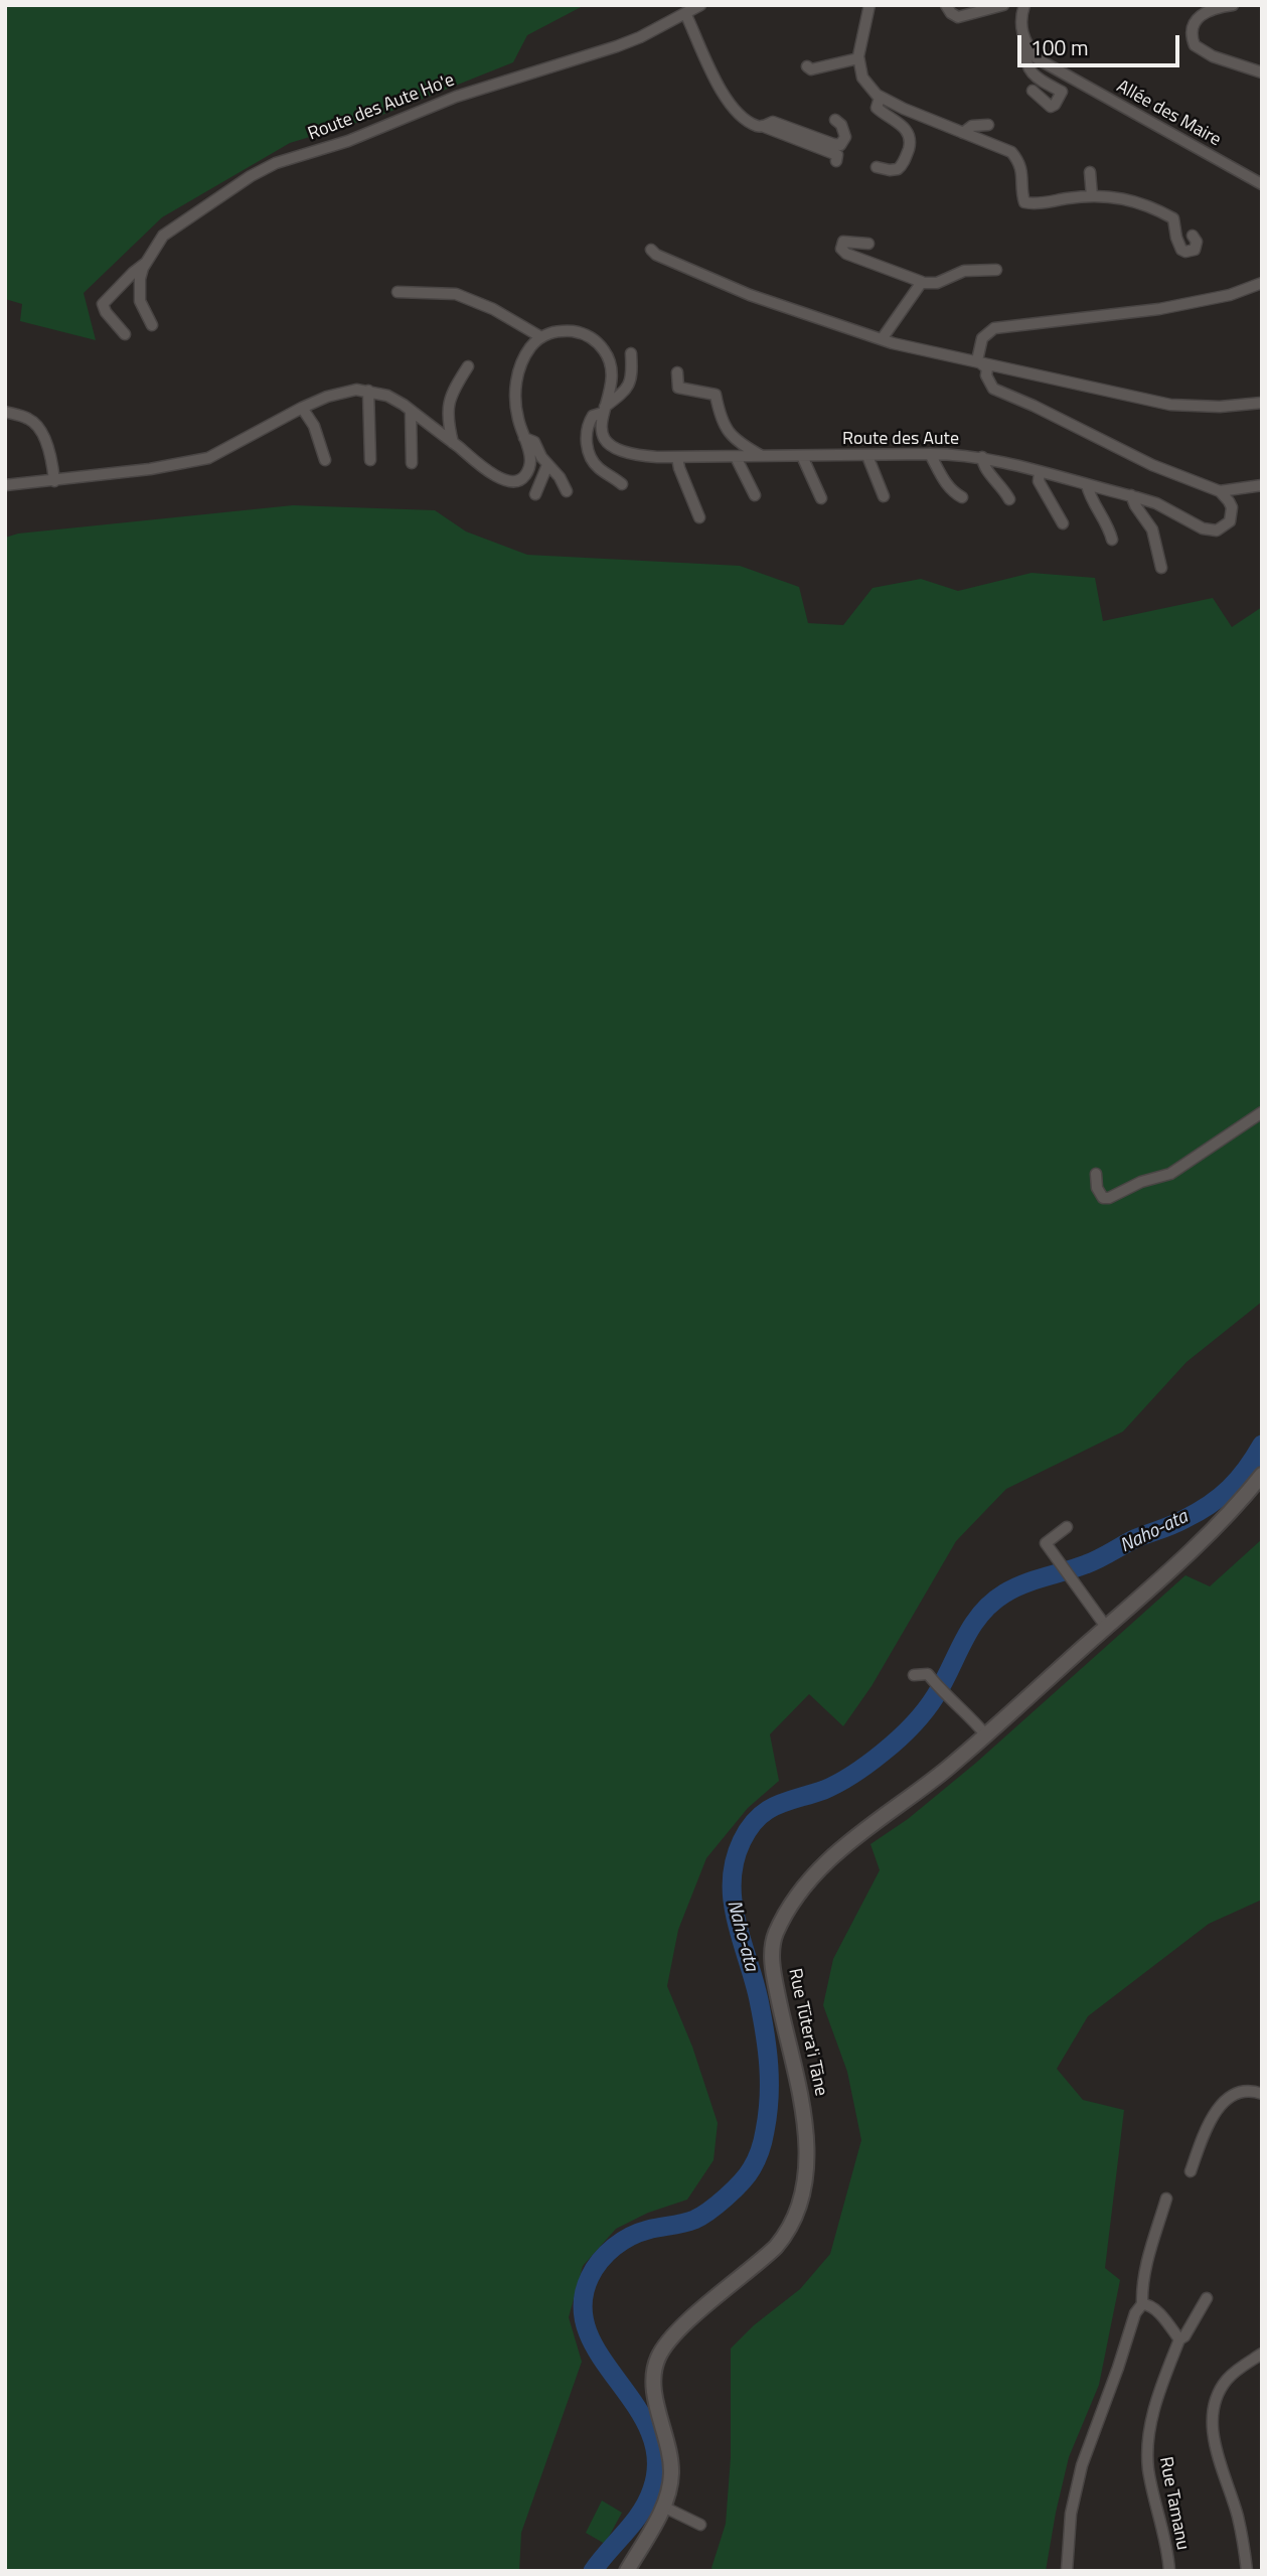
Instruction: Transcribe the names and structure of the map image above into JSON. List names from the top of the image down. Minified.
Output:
{"streets":{"street":["Route des Aute Ho'e","Allée des Maire","Route des Aute","Rue Tūtera'i Tāne","Rue Tamanu"]},"water":["Naho-ata"],"scale_bar":"100 m"}
